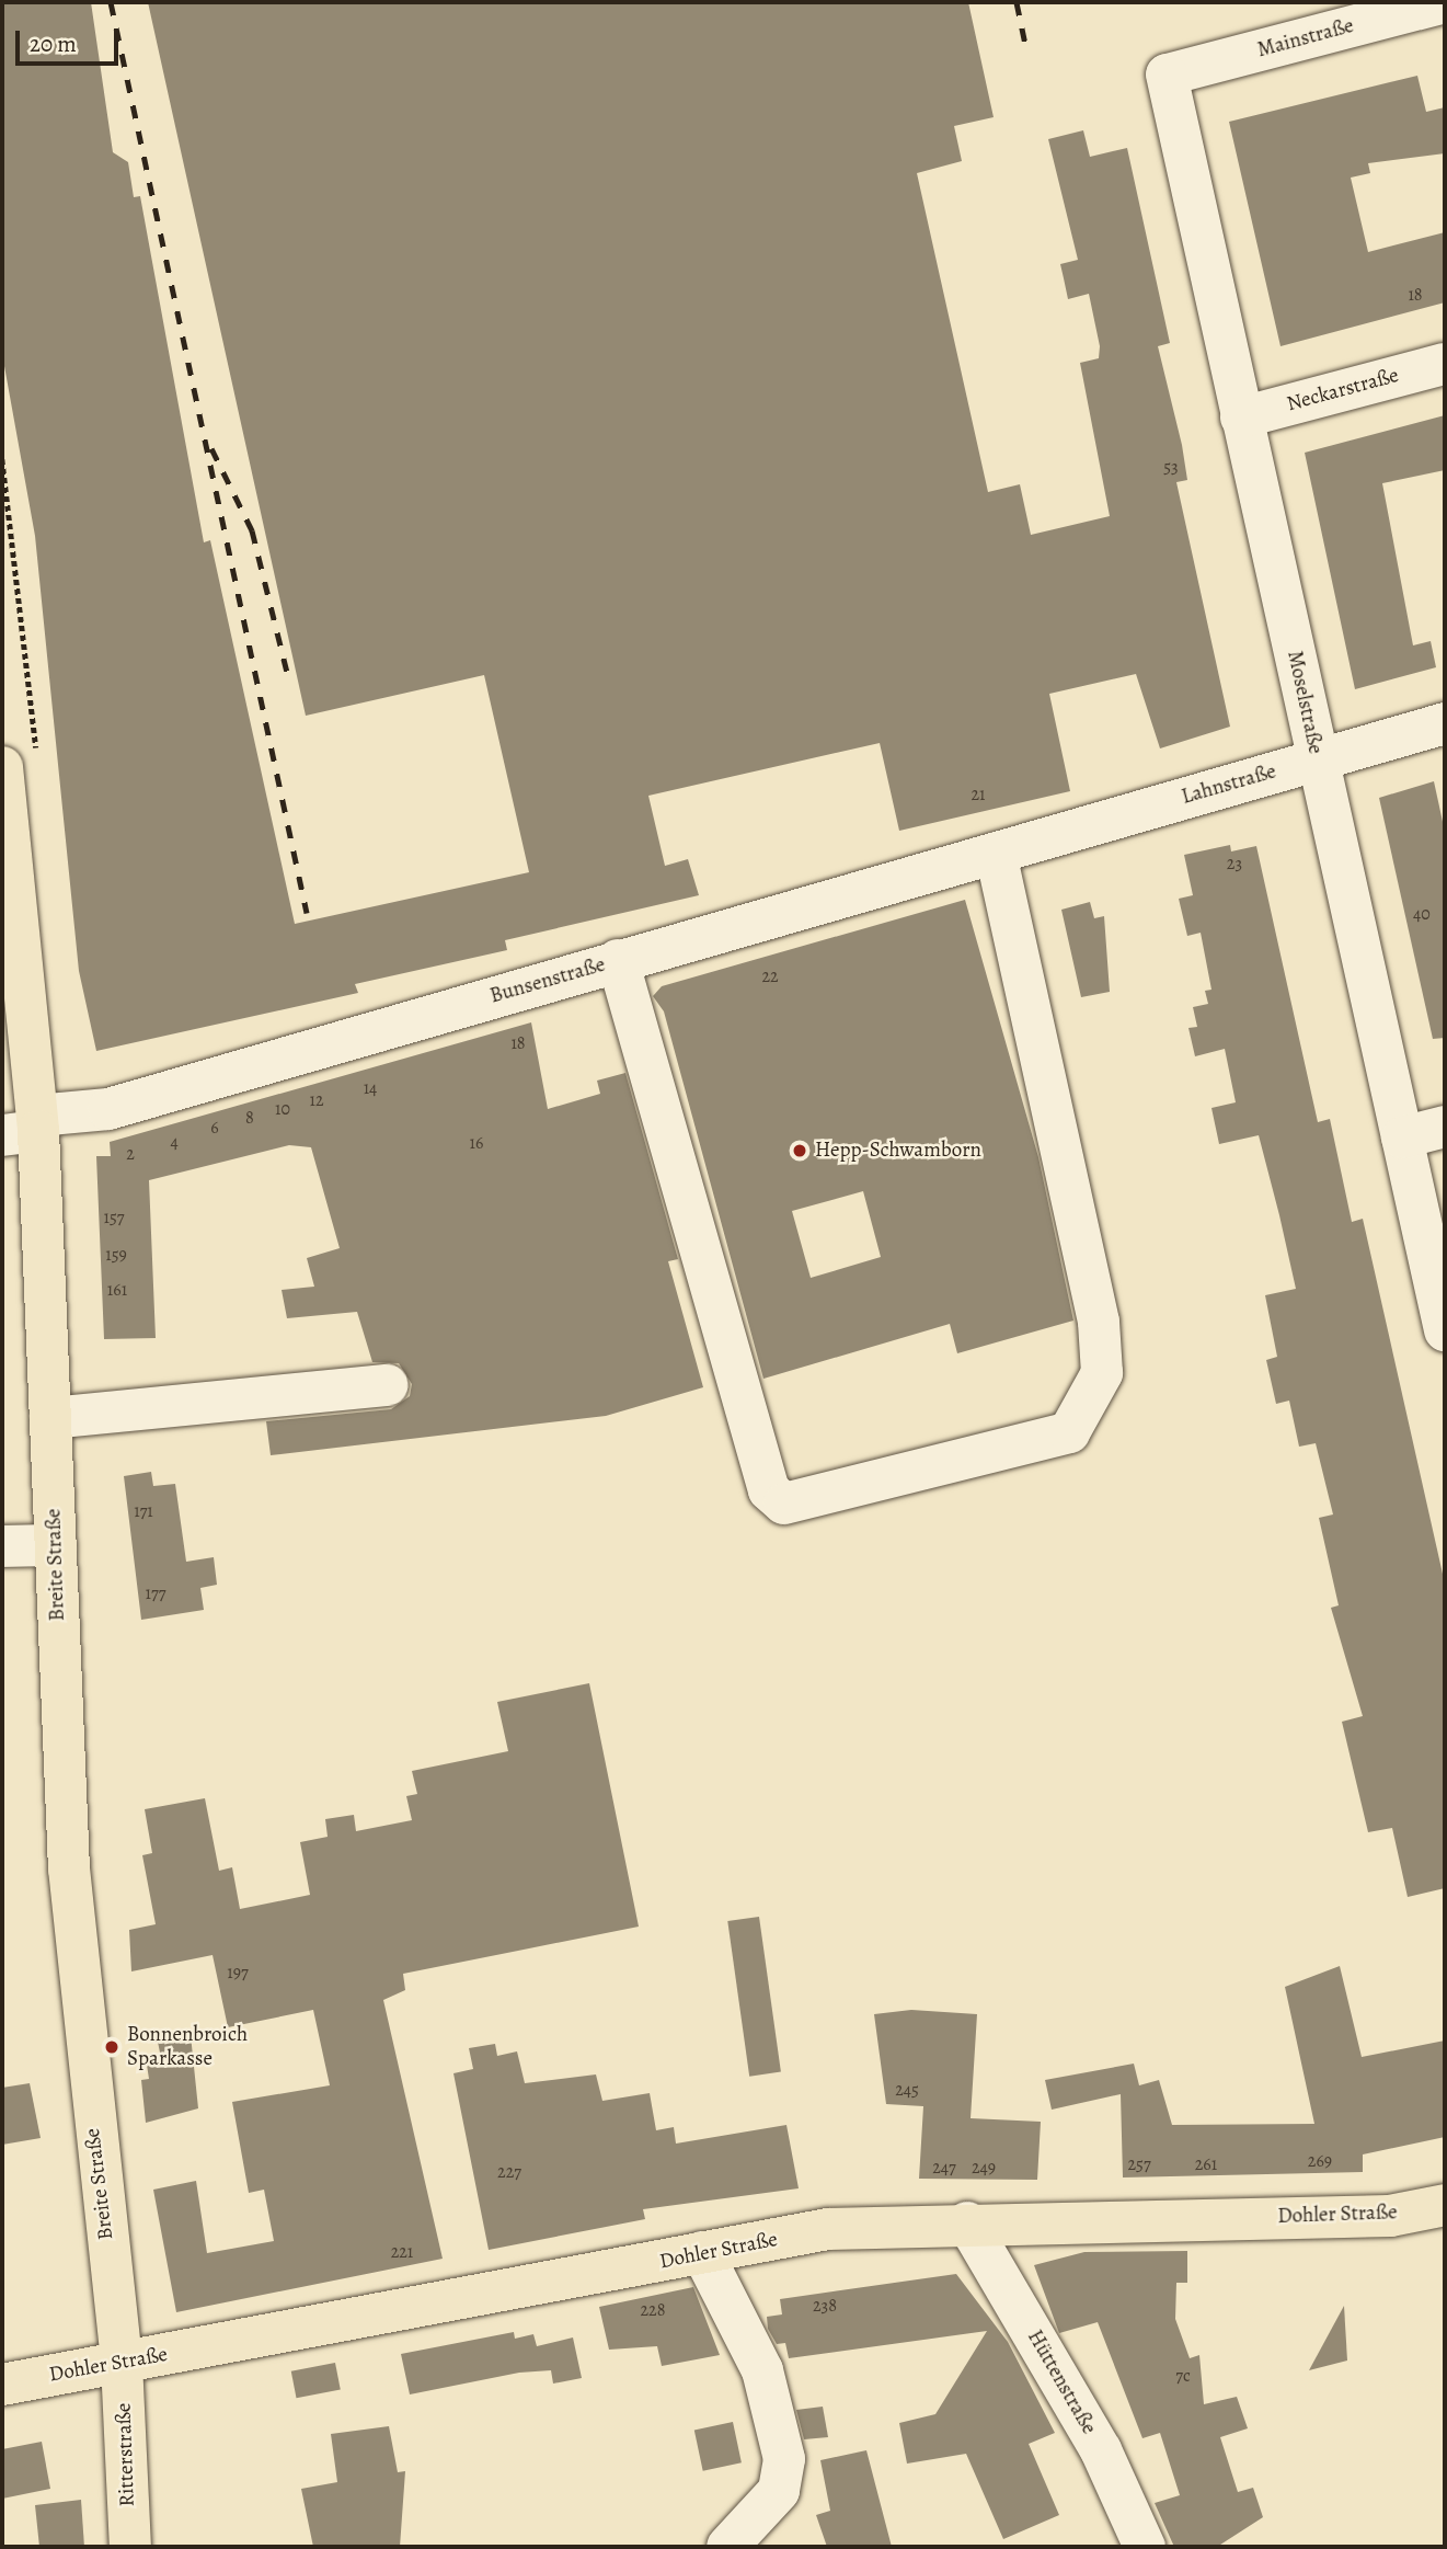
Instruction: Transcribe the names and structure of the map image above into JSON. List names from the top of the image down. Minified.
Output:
{"streets":{"main road":["Breite Straße","Dohler Straße","Ritterstraße"],"street":["Mainstraße","Neckarstraße","Moselstraße","Lahnstraße","Bunsenstraße","Hüttenstraße"]},"crossings":[["Mainstraße","Moselstraße"],["Neckarstraße","Moselstraße"],["Moselstraße","Lahnstraße"],["Lahnstraße","Bunsenstraße"],["Bunsenstraße","Breite Straße"],["Breite Straße","Dohler Straße"],["Breite Straße","Ritterstraße"],["Dohler Straße","Hüttenstraße"],["Dohler Straße","Ritterstraße"]],"places":["Hepp-Schwamborn","Bonnenbroich Sparkasse"],"house_numbers":["18","53","21","23","40","22","18","14","12","10","8","6","4","16","2","157","159","161","171","177","197","245","269","257","261","247","249","227","221","238","228","7c"],"scale_bar":"20 m"}
